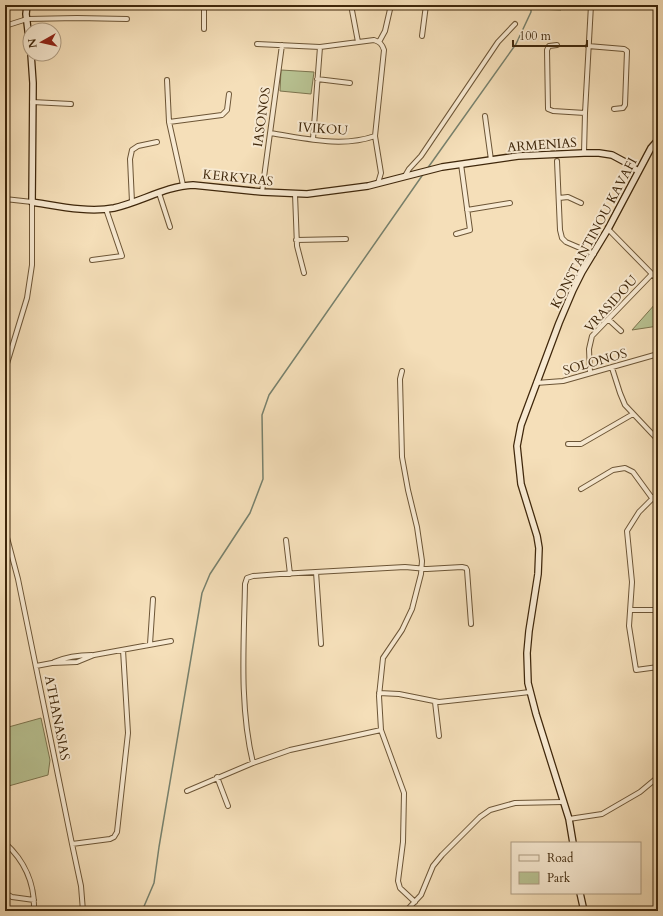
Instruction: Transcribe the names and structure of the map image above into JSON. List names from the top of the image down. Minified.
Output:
{"streets":{"street":["IASONOS","IVIKOU","ARMENIAS","KERKYRAS","KONSTANTINOU KAVAFI","VRASIDOU","SOLONOS","ATHANASIAS"]},"crossings":[["IASONOS","IVIKOU"],["IASONOS","KERKYRAS"],["ARMENIAS","KERKYRAS"],["ARMENIAS","KONSTANTINOU KAVAFI"],["KONSTANTINOU KAVAFI","SOLONOS"],["VRASIDOU","SOLONOS"]],"legend":["Road","Park"],"scale_bar":"100 m","north":"left"}
